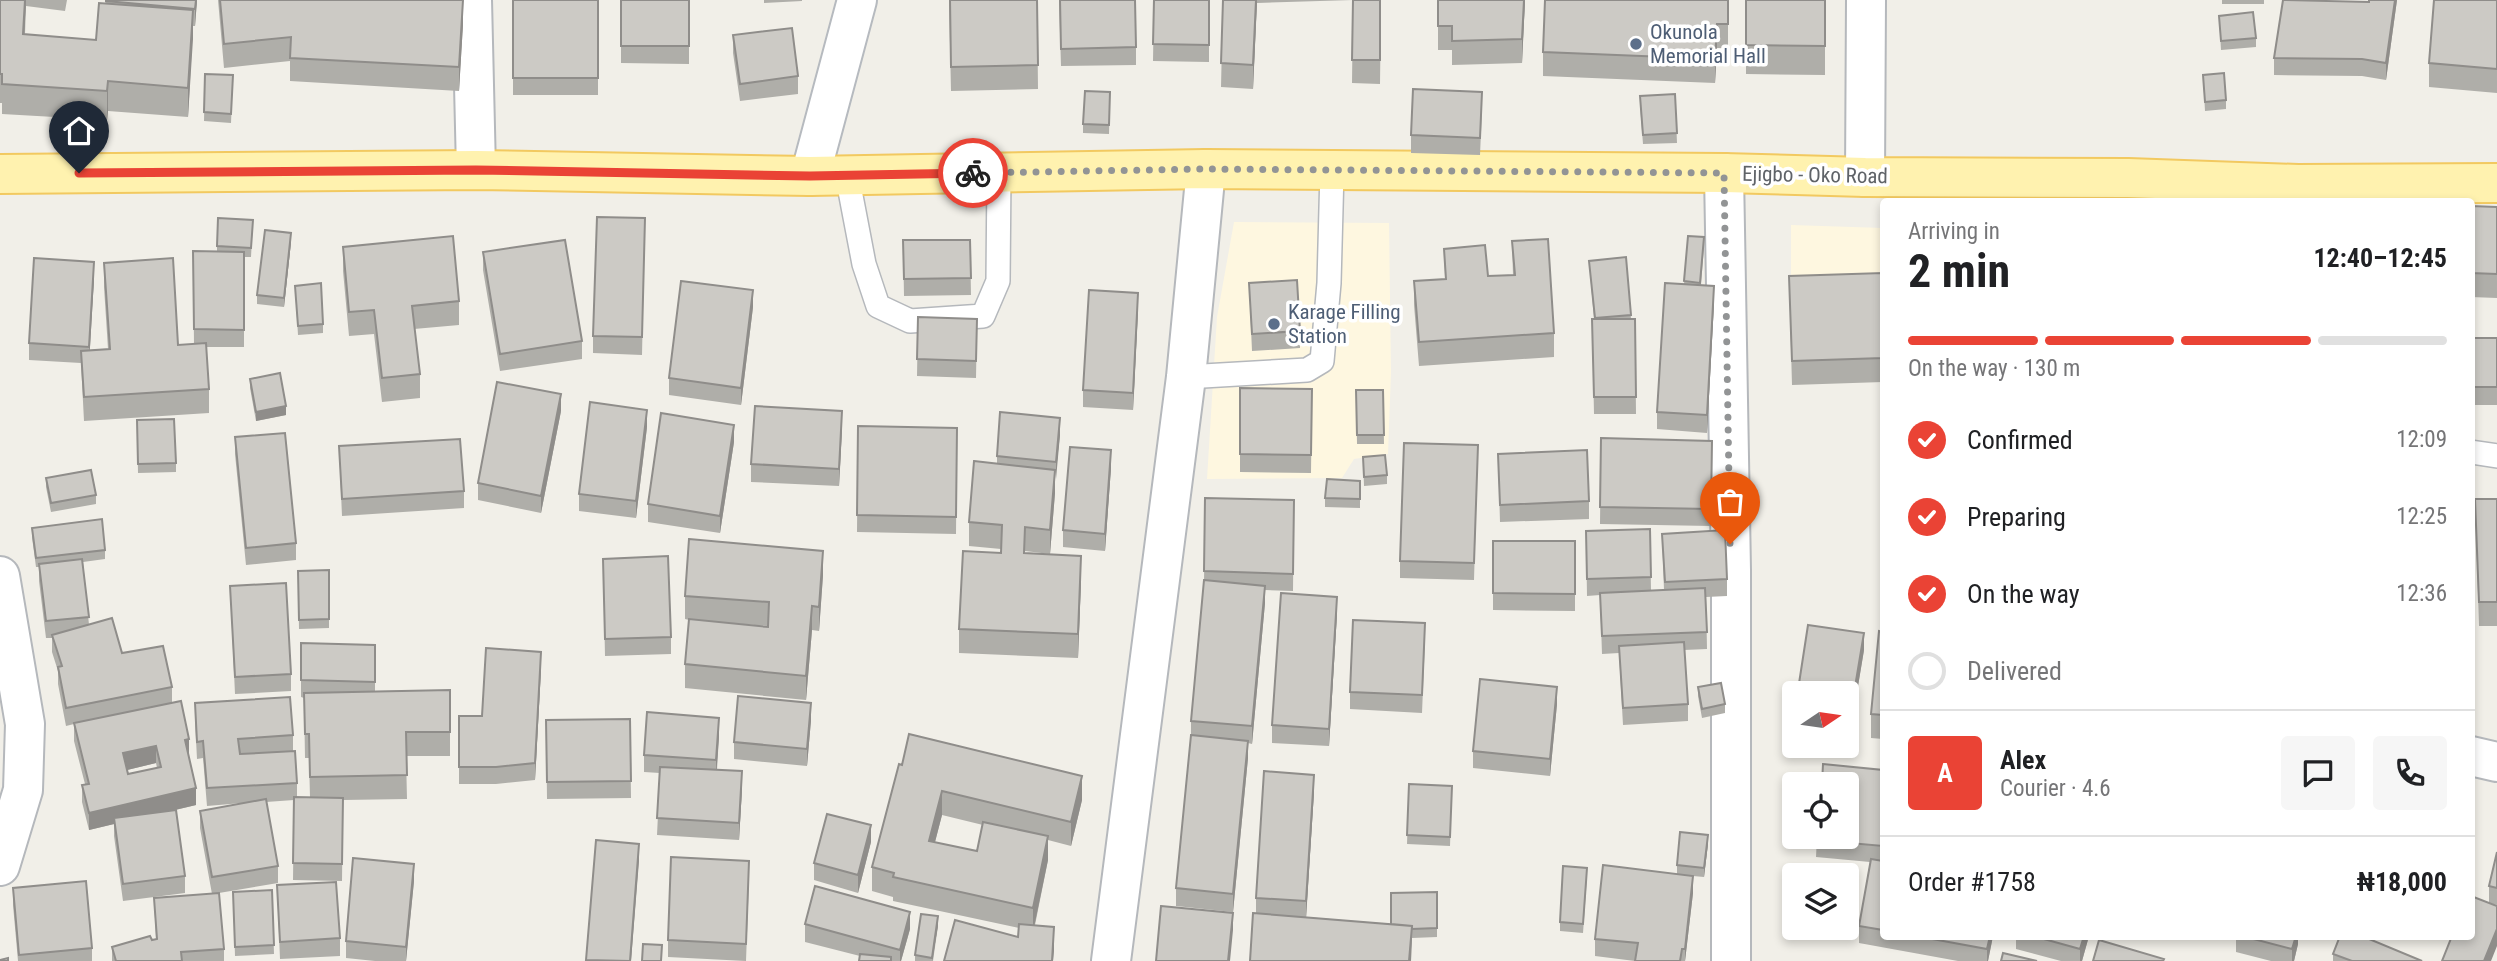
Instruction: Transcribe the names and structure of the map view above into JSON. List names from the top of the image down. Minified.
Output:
{"streets":{"main road":["Ejigbo - Oko Road"]},"places":["Okunola Memorial Hall","Karage Filling Station"],"north":"right","page":{"heading":["2 min","Arriving in","12:40–12:45"],"panel":["Alex","Courier · 4.6","Order #1758","₦18,000"],"bar":"On the way · 130 m","list":[["Confirmed","12:09"],["Preparing","12:25"],["On the way","12:36"],"Delivered"],"round":"A"}}
